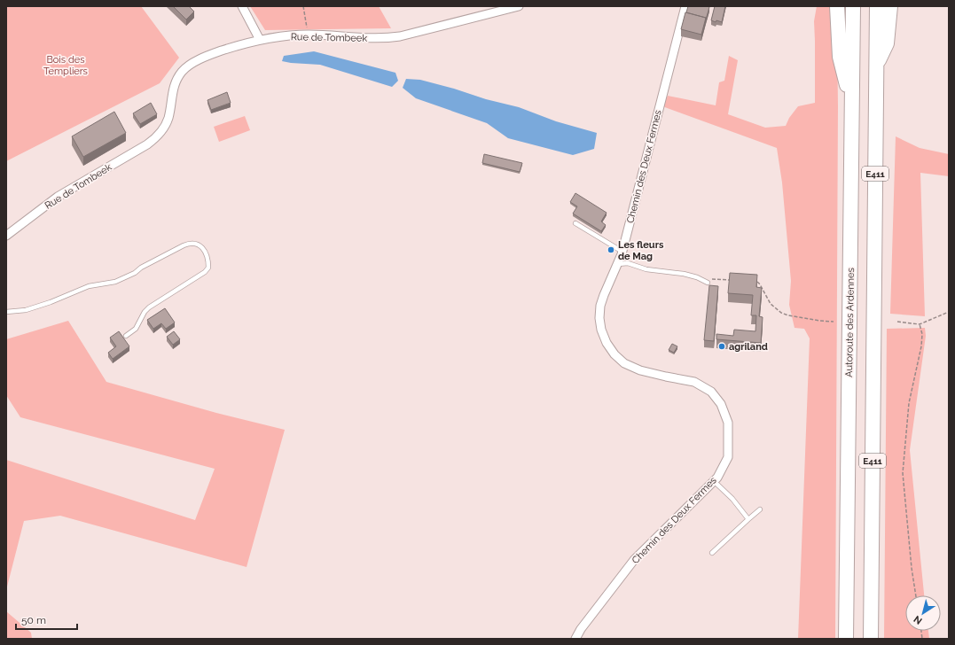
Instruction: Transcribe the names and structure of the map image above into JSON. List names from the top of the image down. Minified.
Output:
{"streets":{"highway":["E411","Autoroute des Ardennes"],"street":["Rue de Tombeek","Chemin des Deux Fermes"]},"parks":["Bois des Templiers"],"places":["Les fleurs de Mag","agriland"],"scale_bar":"50 m","north":"bottom left"}
